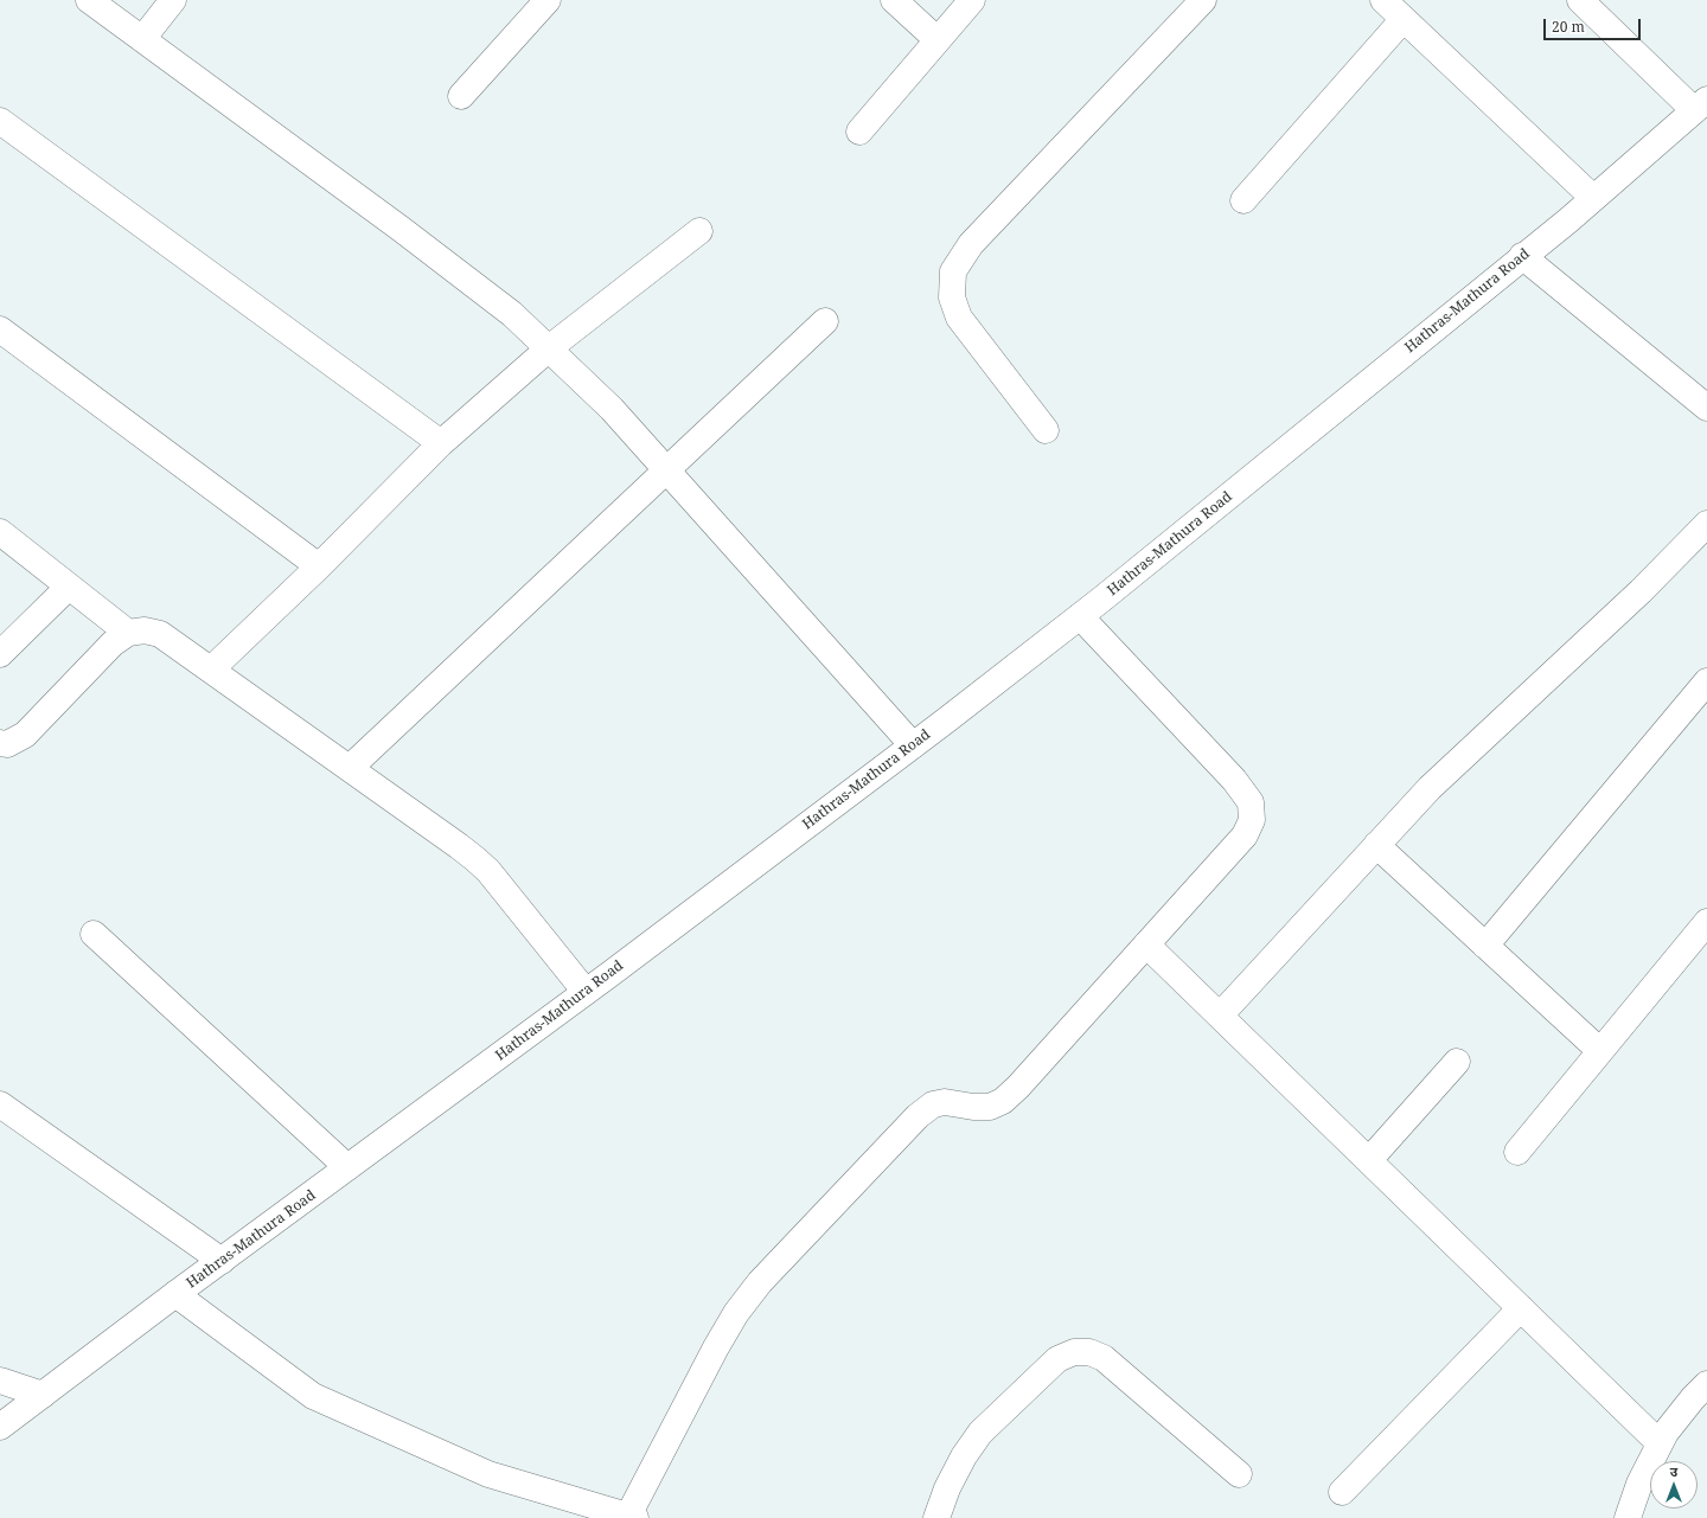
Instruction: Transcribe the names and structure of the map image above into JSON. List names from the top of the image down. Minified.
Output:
{"streets":{"main road":["Hathras-Mathura Road"]},"scale_bar":"20 m","north":"top"}
